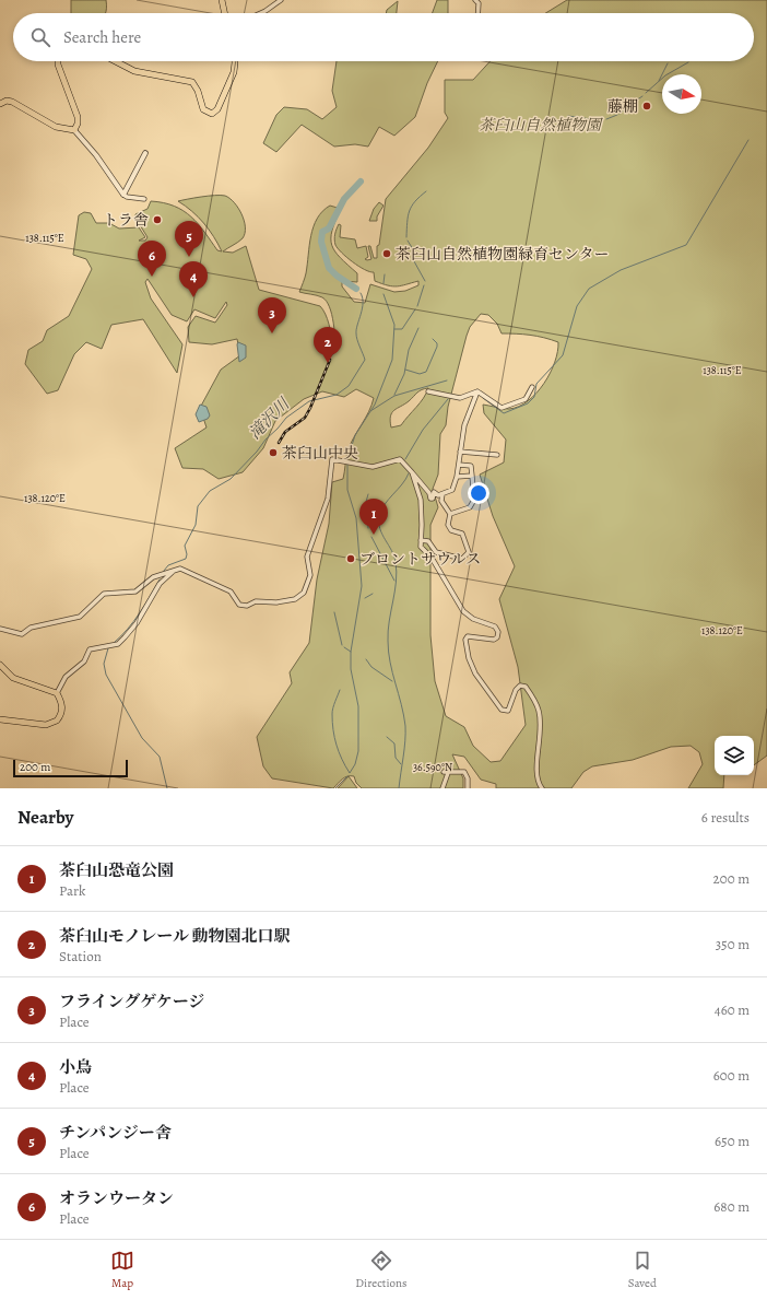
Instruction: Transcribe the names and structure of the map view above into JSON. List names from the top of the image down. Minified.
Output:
{"water":["滝沢川"],"parks":["茶臼山自然植物園"],"places":["藤棚","トラ舎","茶臼山自然植物園緑育センター","茶臼山中央","ブロントサウルス"],"scale_bar":"200 m","north":"right","page":{"search":"Search here","pins":["5","6","4","3","2","1"],"scale":"200 m","heading":["Nearby","6 results"],"list":[{"mark":"1","name":"茶臼山恐竜公園","note":"Park","value":"200 m"},{"mark":"2","name":"茶臼山モノレール 動物園北口駅","note":"Station","value":"350 m"},{"mark":"3","name":"フライングゲケージ","note":"Place","value":"460 m"},{"mark":"4","name":"小鳥","note":"Place","value":"600 m"},{"mark":"5","name":"チンパンジー舎","note":"Place","value":"650 m"},{"mark":"6","name":"オランウータン","note":"Place","value":"680 m"}],"nav":["Map","Directions","Saved"]},"coordinates":["138.115°E","138.120°E","36.590°N"]}
